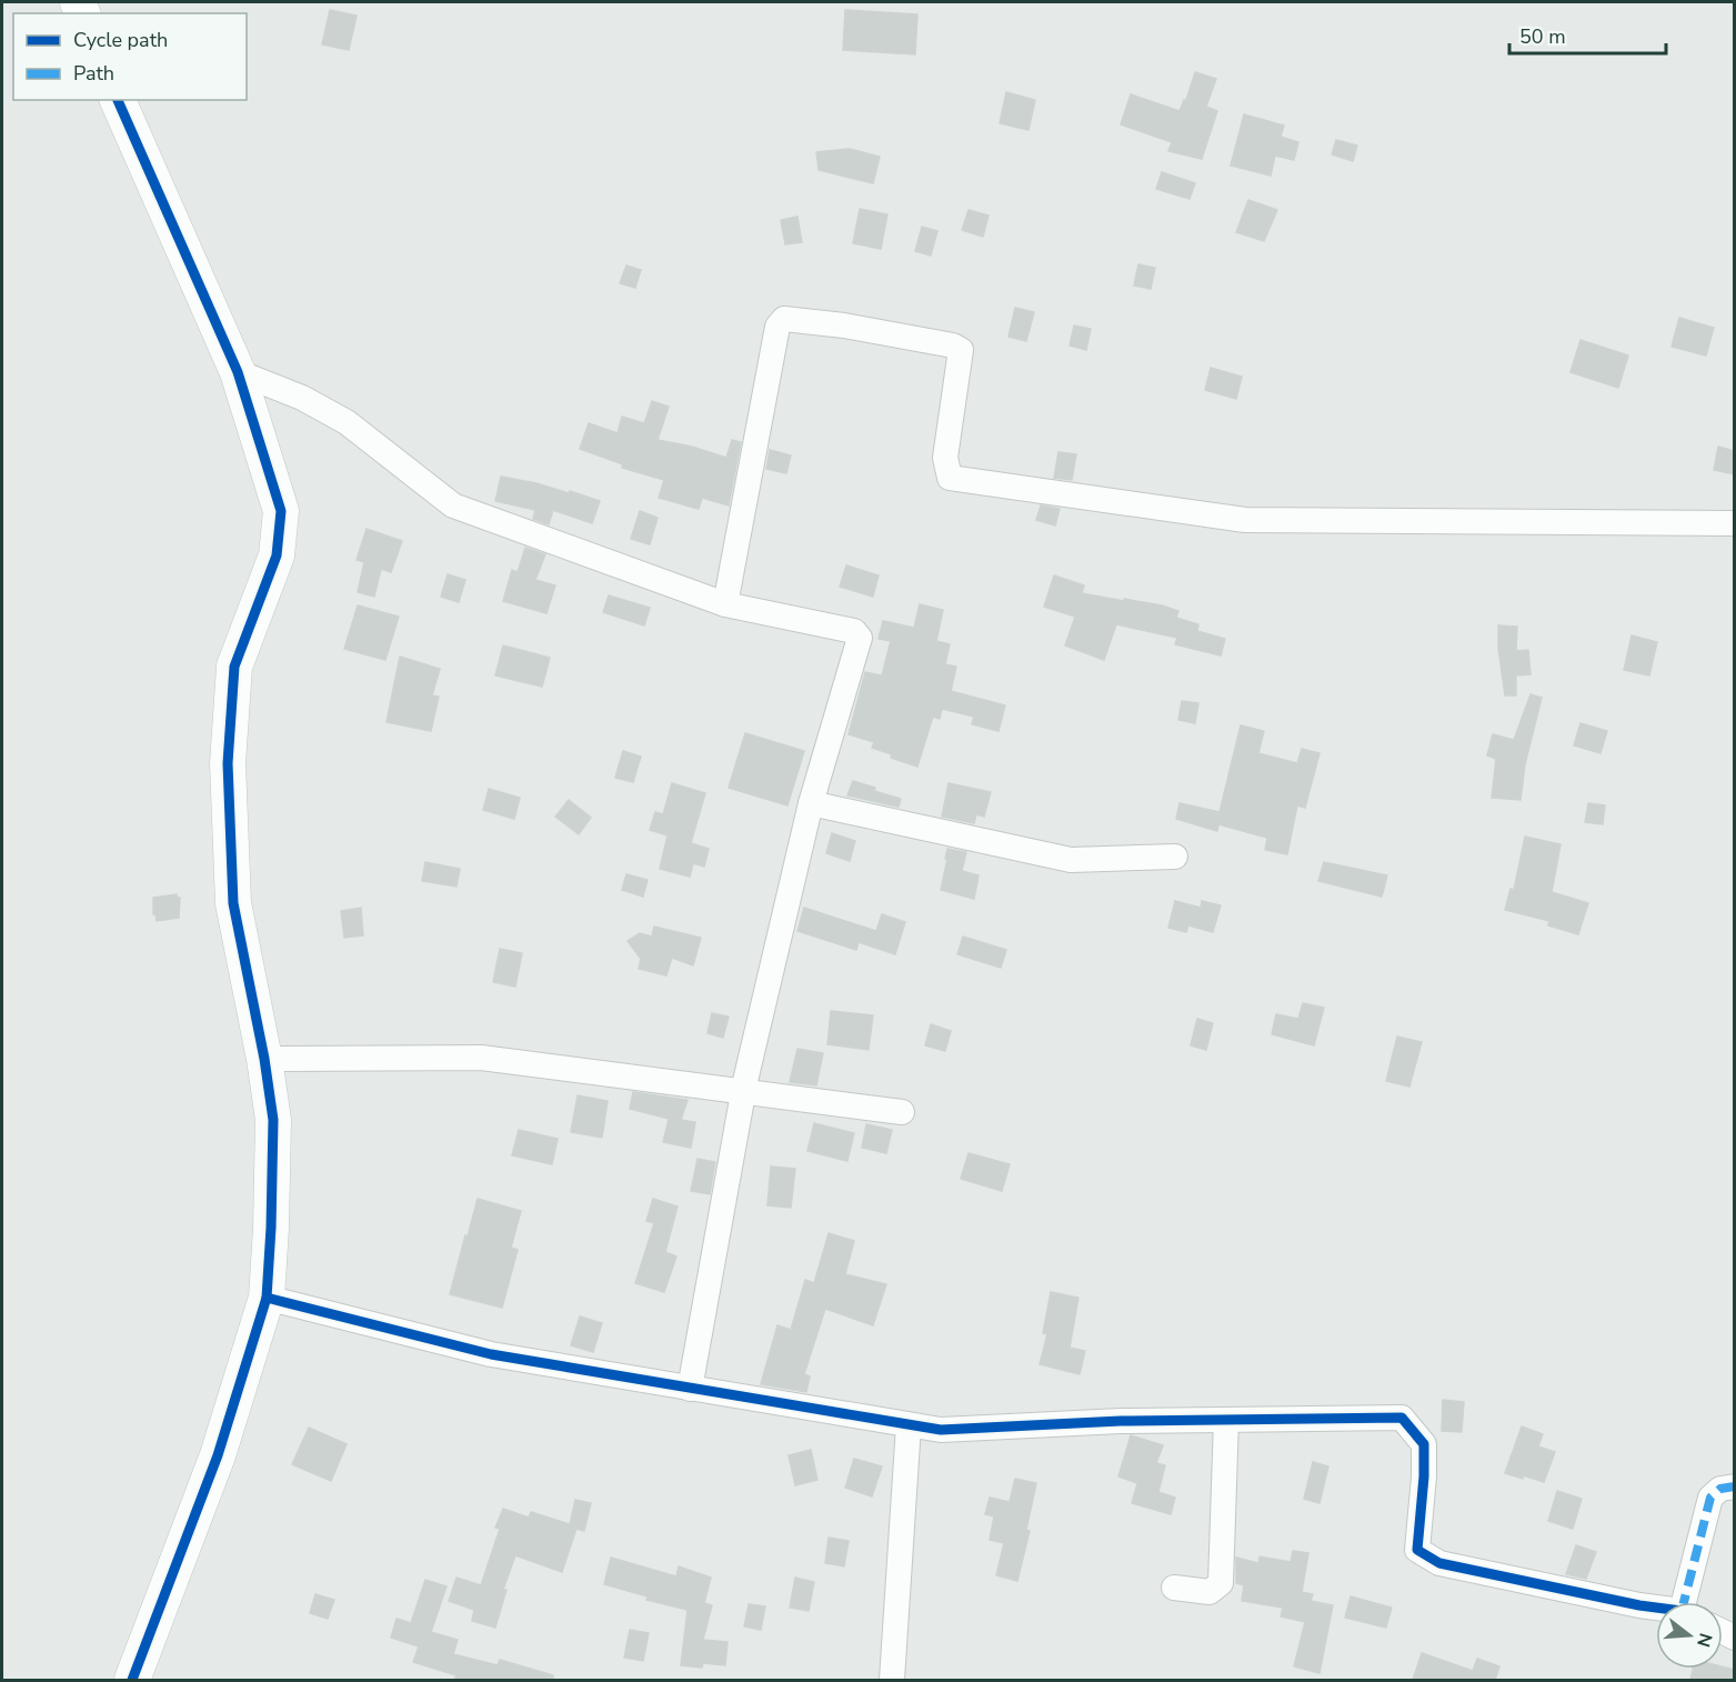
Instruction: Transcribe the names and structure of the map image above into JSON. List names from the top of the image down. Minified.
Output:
{"legend":["Cycle path","Path"],"scale_bar":"50 m","north":"right"}
